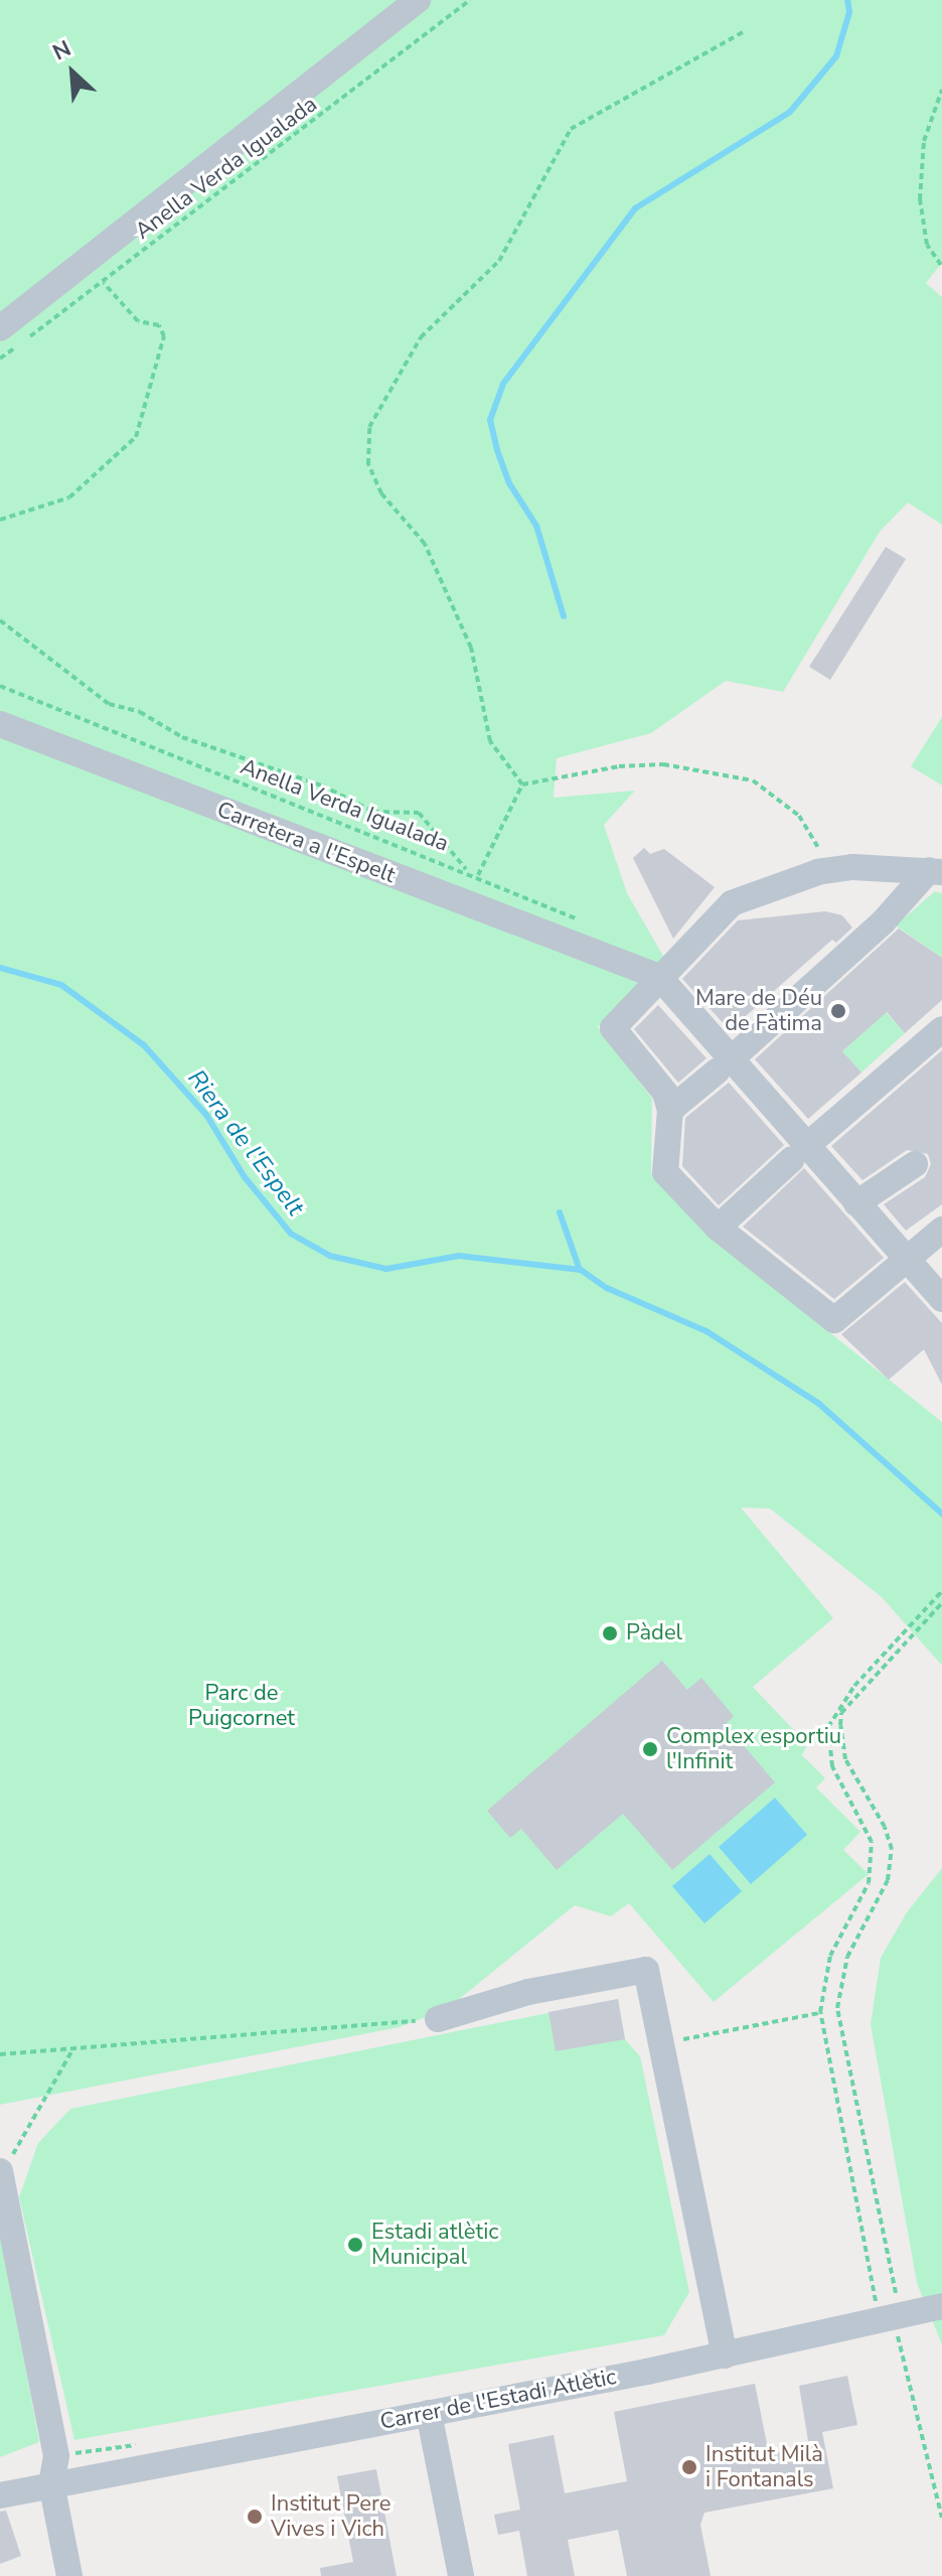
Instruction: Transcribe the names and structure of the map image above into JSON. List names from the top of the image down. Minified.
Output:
{"streets":{"street":["Carretera a l'Espelt","Carrer de l'Estadi Atlètic"],"path":["Anella Verda Igualada"]},"water":["Riera de l'Espelt"],"parks":["Parc de Puigcornet"],"places":["Mare de Déu de Fàtima","Pàdel","Complex esportiu l'Infinit","Estadi atlètic Municipal","Institut Milà i Fontanals","Institut Pere Vives i Vich"],"north":"top left"}
